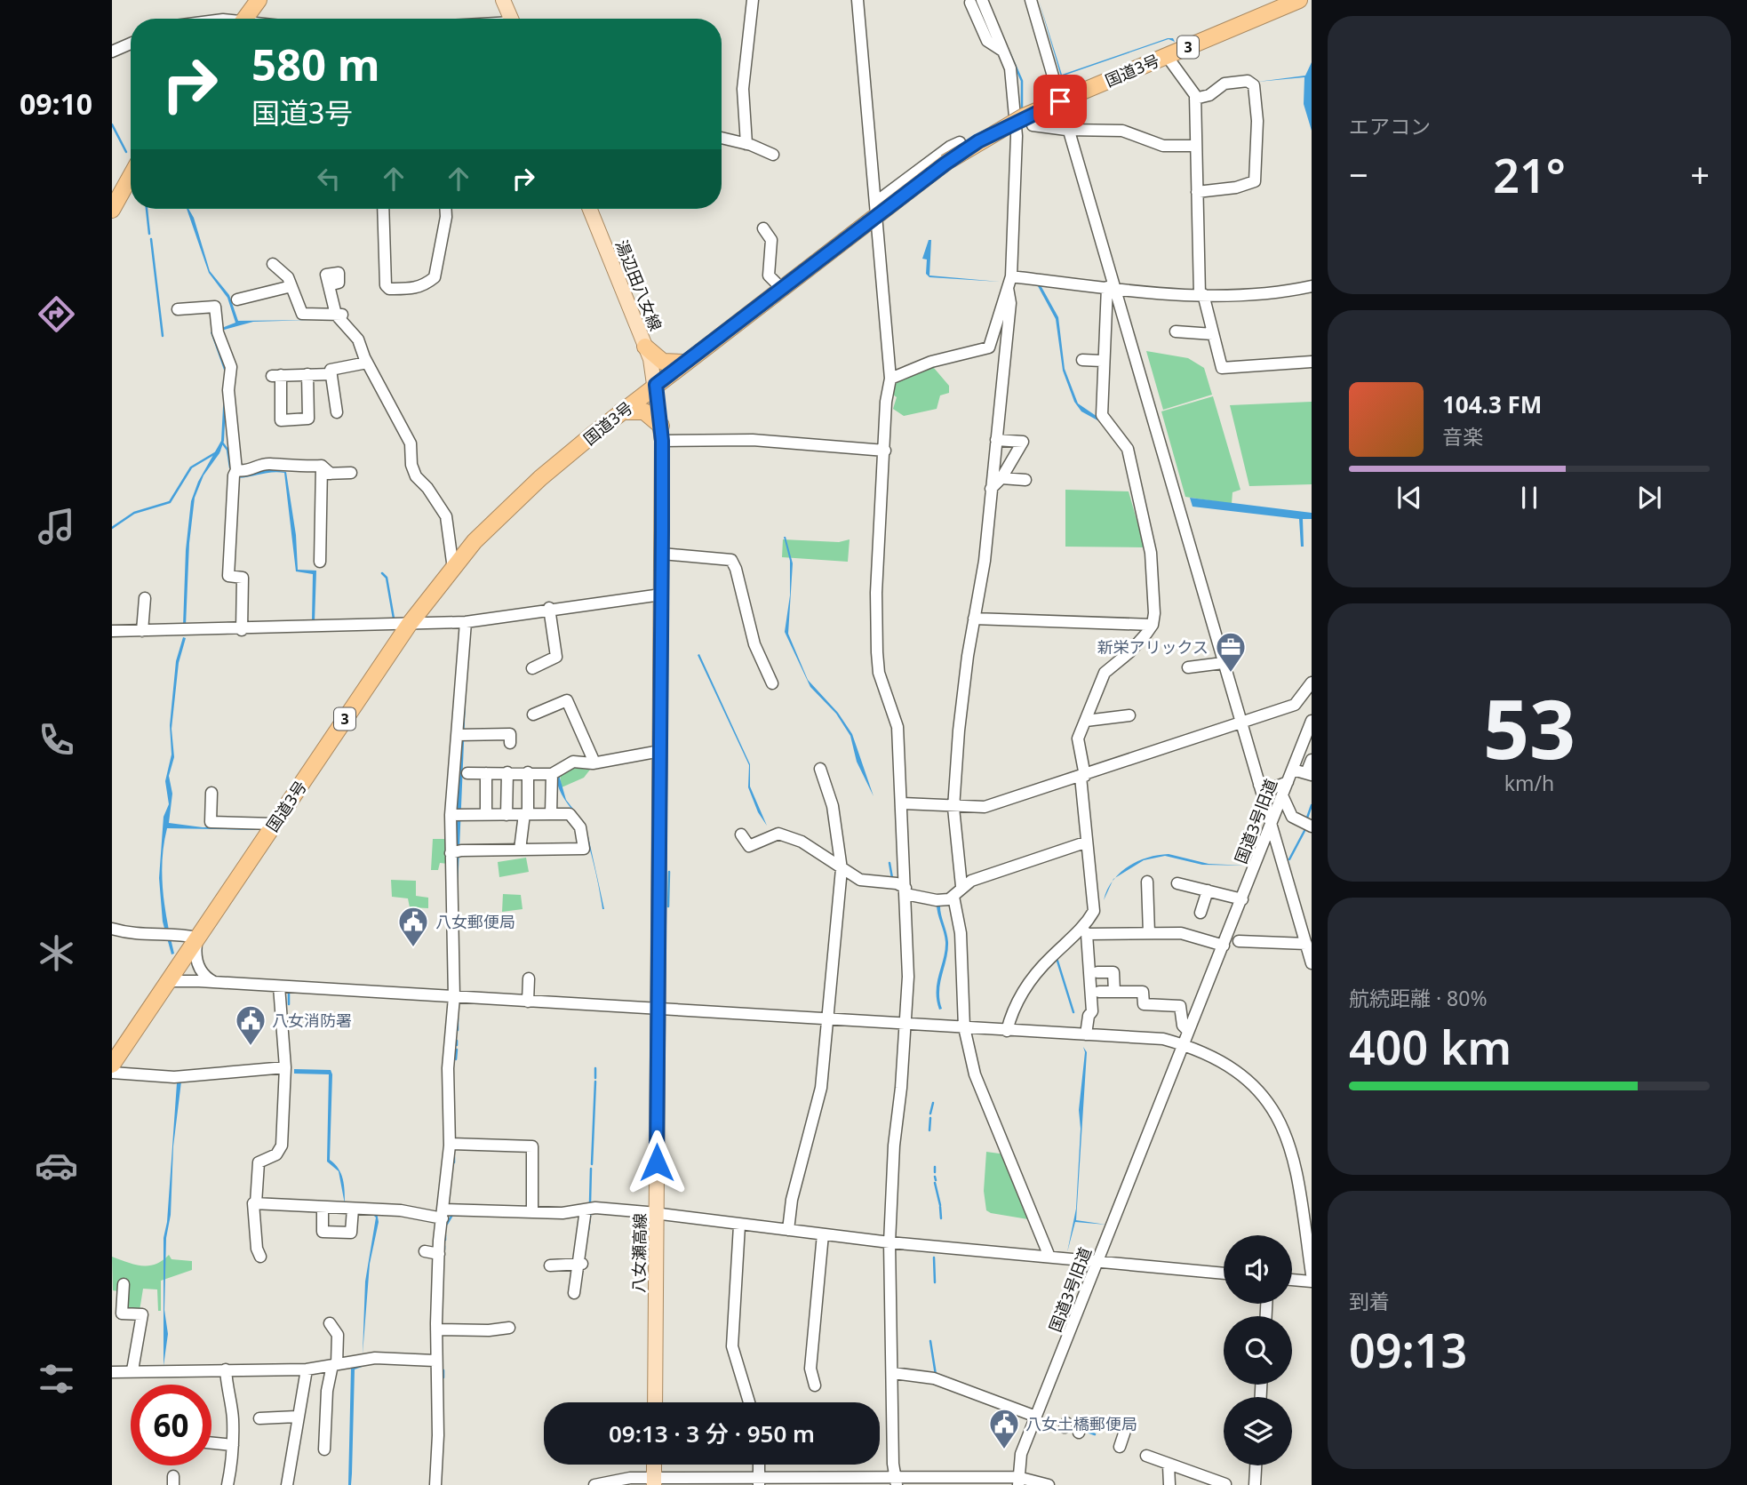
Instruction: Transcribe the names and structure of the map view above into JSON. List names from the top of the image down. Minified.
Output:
{"streets":{"highway":["3","国道3号"],"main road":["湯辺田八女線","八女瀬高線"],"street":["国道3号旧道"]},"crossings":[["国道3号","湯辺田八女線"],["国道3号","八女瀬高線"],["湯辺田八女線","八女瀬高線"]],"places":{"office":["新栄アリックス"],"public building":["八女郵便局","八女消防署","八女土橋郵便局"]},"page":{"tabs":"09:10","tile":["エアコン",["53","km/h"],["航続距離 · 80%","400 km"],["到着","09:13"]],"turn":["580 m","国道3号"],"heat":["−","21°","+"],"song":["104.3 FM","音楽"],"limit":"60","trip":"09:13 · 3 分 · 950 m"}}
